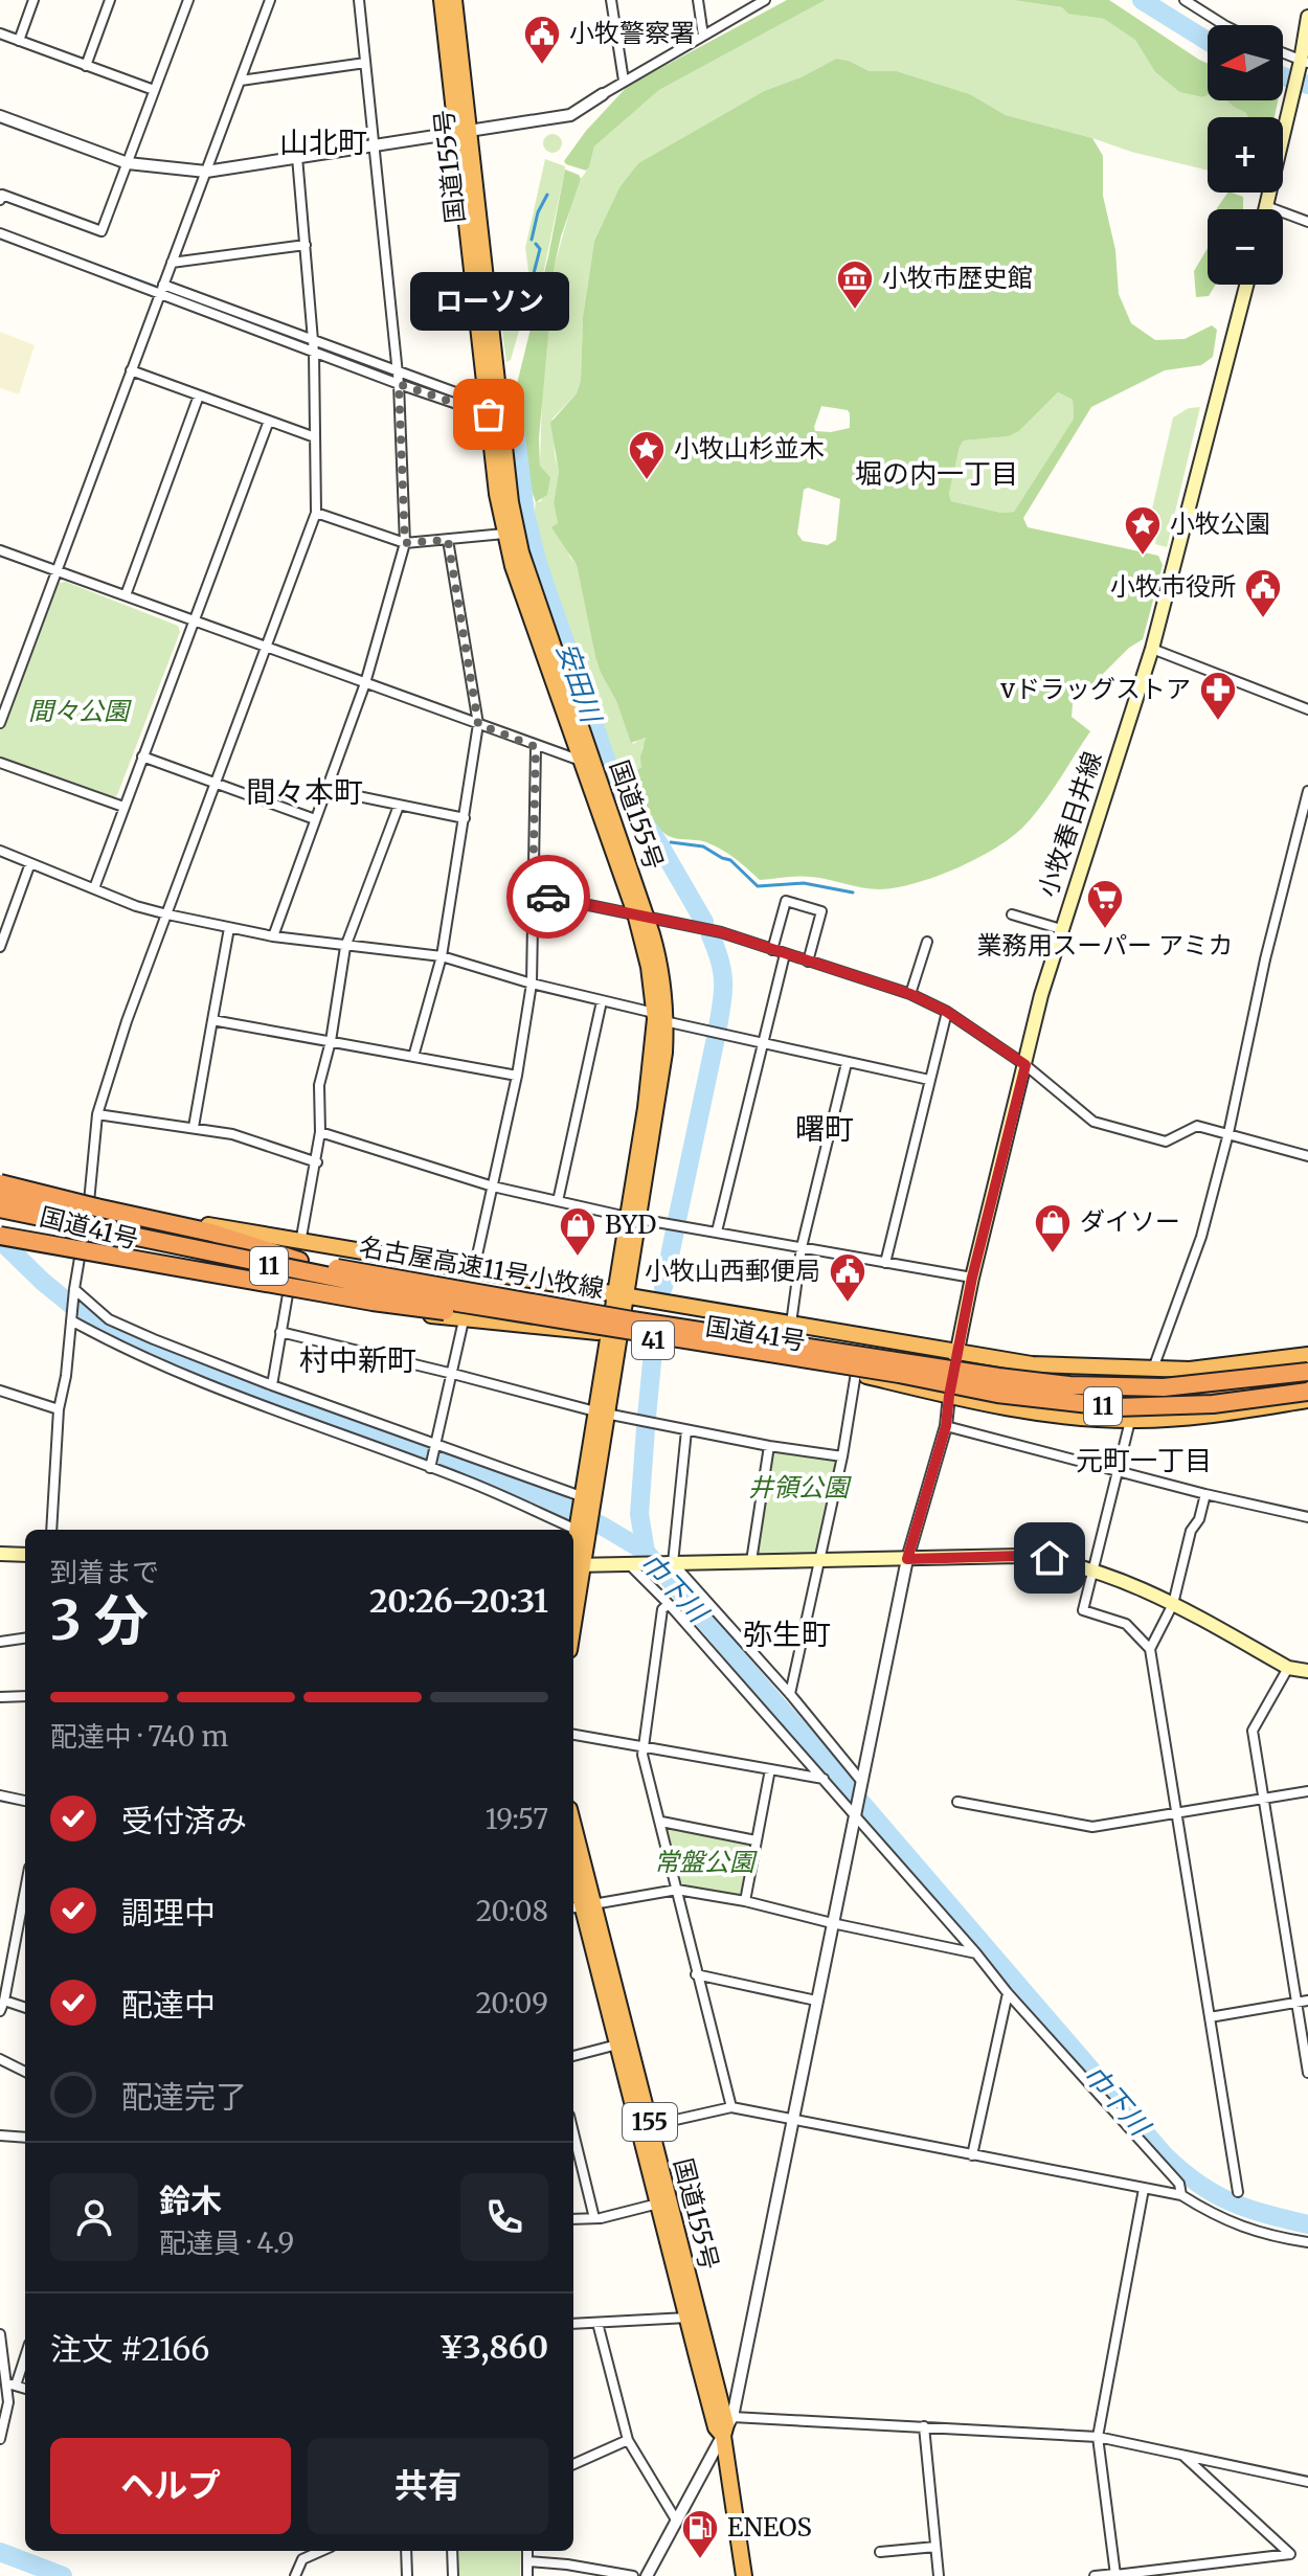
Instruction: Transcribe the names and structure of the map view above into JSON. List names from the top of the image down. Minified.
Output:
{"streets":{"highway":["国道155号","国道41号","11","名古屋高速11号小牧線","41","155"],"main road":["小牧春日井線"]},"crossings":[["国道155号","国道41号"],["小牧春日井線","国道41号"],["11","名古屋高速11号小牧線"]],"districts":["山北町","堀の内一丁目","間々本町","曙町","村中新町","元町一丁目","弥生町"],"water":["安田川","巾下川"],"parks":["間々公園","井領公園","常盤公園"],"places":{"public building":["小牧警察署","小牧市役所","小牧山西郵便局"],"museum":["小牧市歴史館"],"other":["ローソン"],"place":["小牧山杉並木","小牧公園"],"pharmacy":["vドラッグストア"],"supermarket":["業務用スーパー アミカ"],"shop":["ダイソー","BYD"],"fuel station":["ENEOS"]},"north":"left","page":{"map_buttons":["+","−"],"bubble":"ローソン","heading":["3 分","到着まで","20:26–20:31"],"panel":["鈴木","配達員 · 4.9","注文 #2166","¥3,860"],"bar":"配達中 · 740 m","list":[["受付済み","19:57"],["調理中","20:08"],["配達中","20:09"],"配達完了"],"buttons":["ヘルプ","共有"]}}
